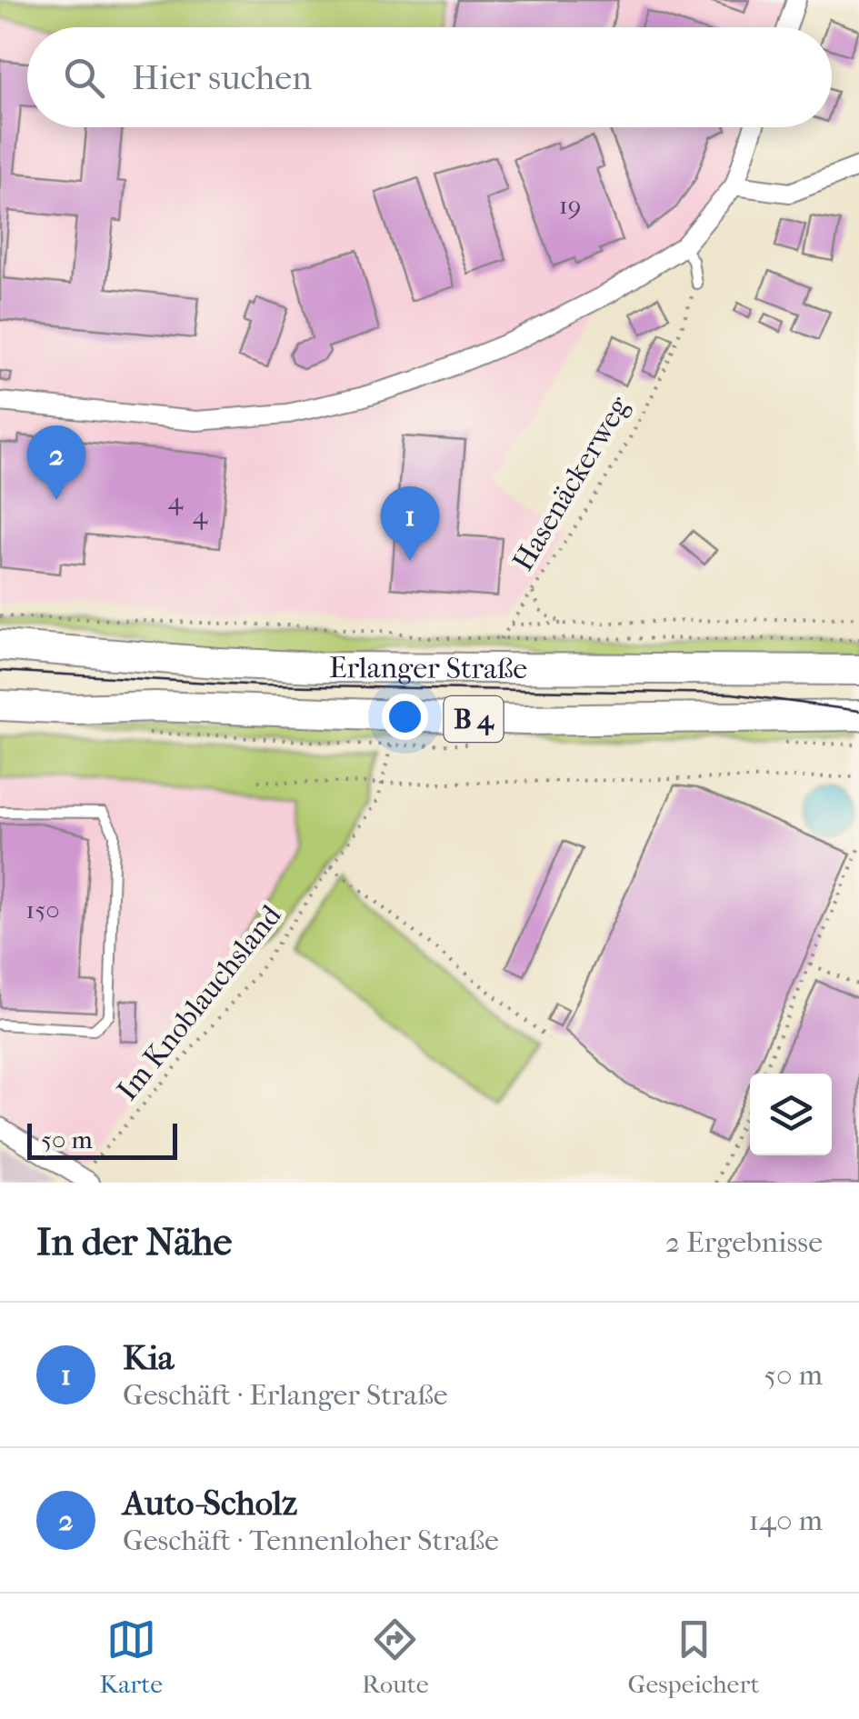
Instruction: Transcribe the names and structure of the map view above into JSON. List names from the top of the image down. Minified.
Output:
{"streets":{"main road":["Erlanger Straße","B 4"],"path":["Hasenäckerweg","Im Knoblauchsland"]},"house_numbers":["19","4","4","150"],"scale_bar":"50 m","page":{"search":"Hier suchen","pins":["2","1"],"scale":"50 m","heading":["In der Nähe","2 Ergebnisse"],"list":[{"mark":"1","name":"Kia","note":"Geschäft · Erlanger Straße","value":"50 m"},{"mark":"2","name":"Auto-Scholz","note":"Geschäft · Tennenloher Straße","value":"140 m"}],"nav":["Karte","Route","Gespeichert"]}}
